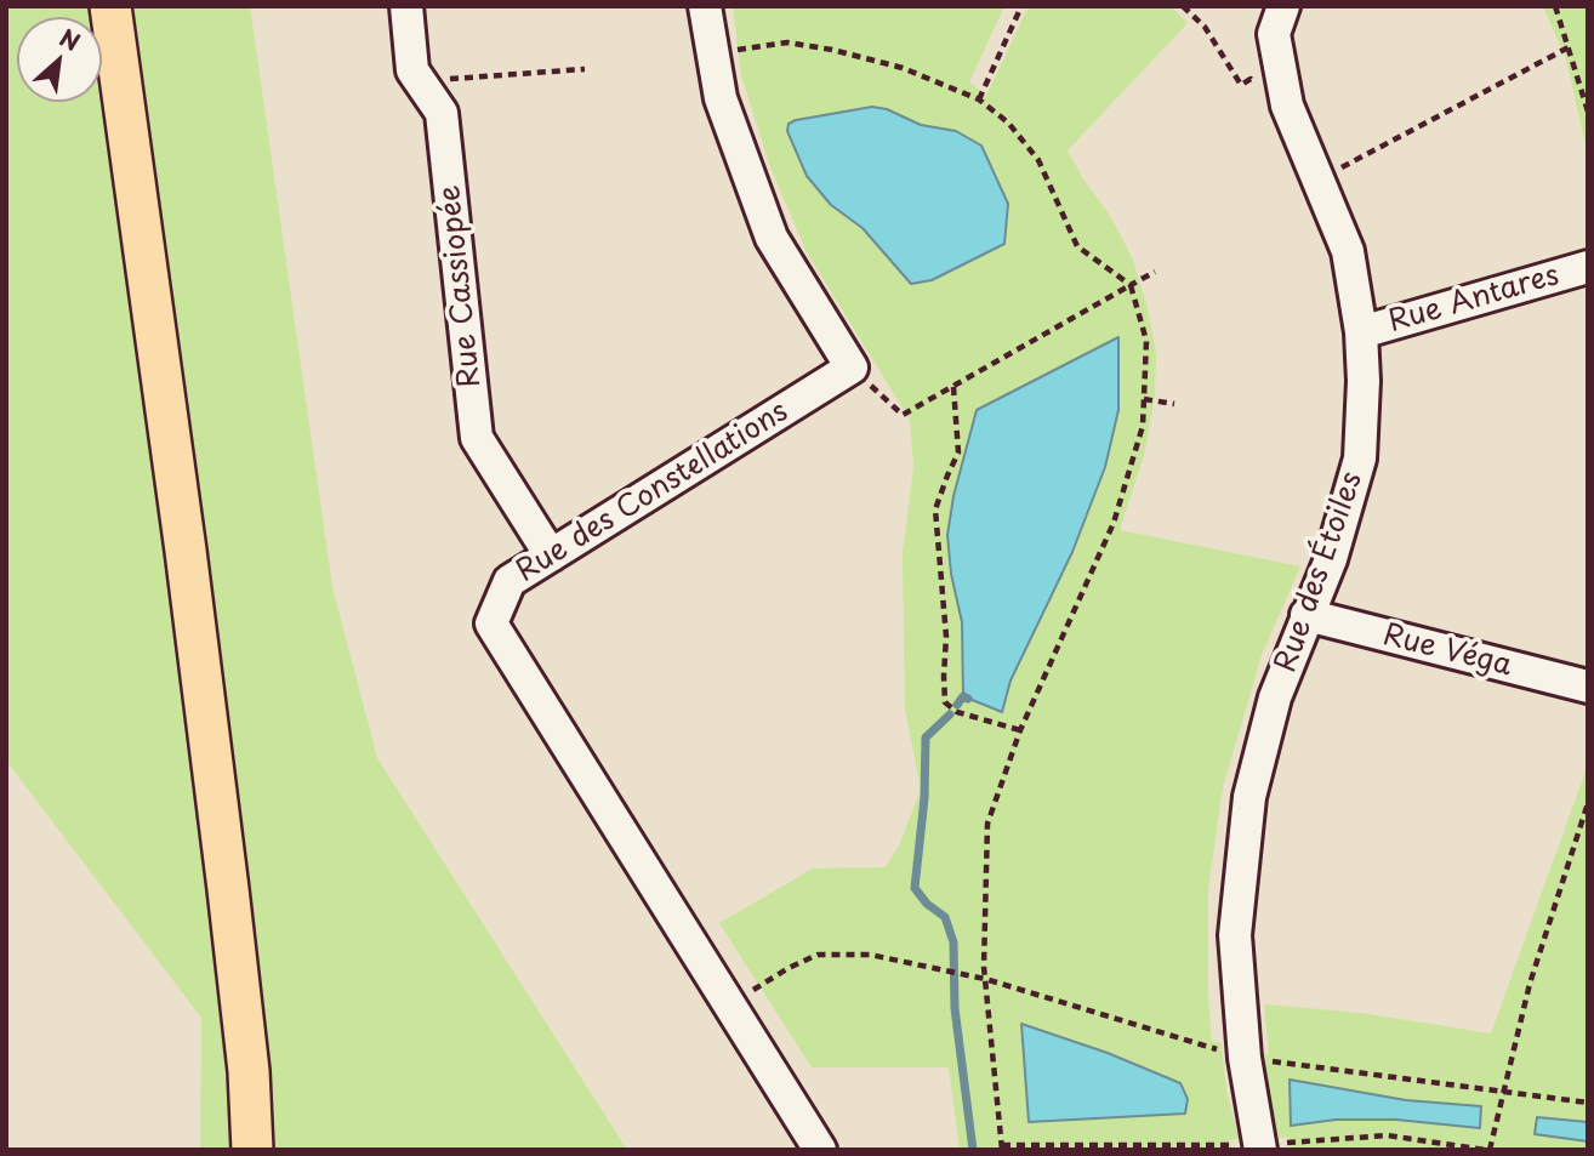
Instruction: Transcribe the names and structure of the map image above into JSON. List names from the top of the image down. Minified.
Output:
{"streets":{"street":["Rue Cassiopée","Rue Antares","Rue des Constellations","Rue des Étoiles","Rue Véga"]},"crossings":[["Rue Cassiopée","Rue des Constellations"],["Rue Antares","Rue des Étoiles"],["Rue des Étoiles","Rue Véga"]],"north":"top right"}
